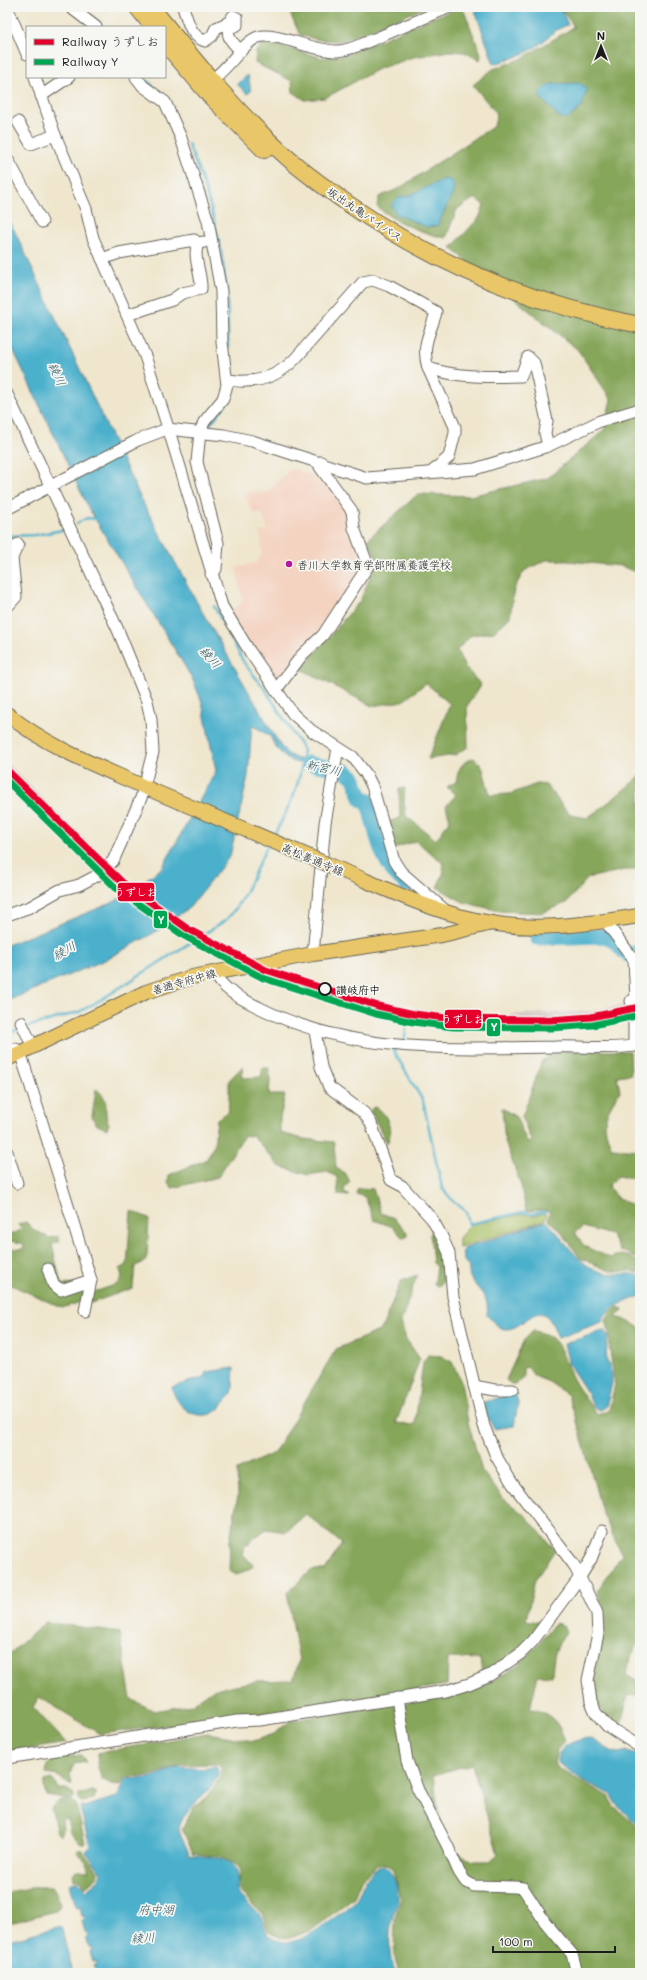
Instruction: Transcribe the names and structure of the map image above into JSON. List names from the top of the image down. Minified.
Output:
{"streets":{"highway":["坂出丸亀バイパス"],"main road":["高松善通寺線","善通寺府中線"]},"crossings":[["高松善通寺線","善通寺府中線"]],"water":["綾川","新宮川","府中湖"],"places":["香川大学教育学部附属養護学校","讃岐府中"],"lines":["rail line うずしお","rail line Y"],"legend":["Railway うずしお","Railway Y"],"scale_bar":"100 m","north":"top"}
